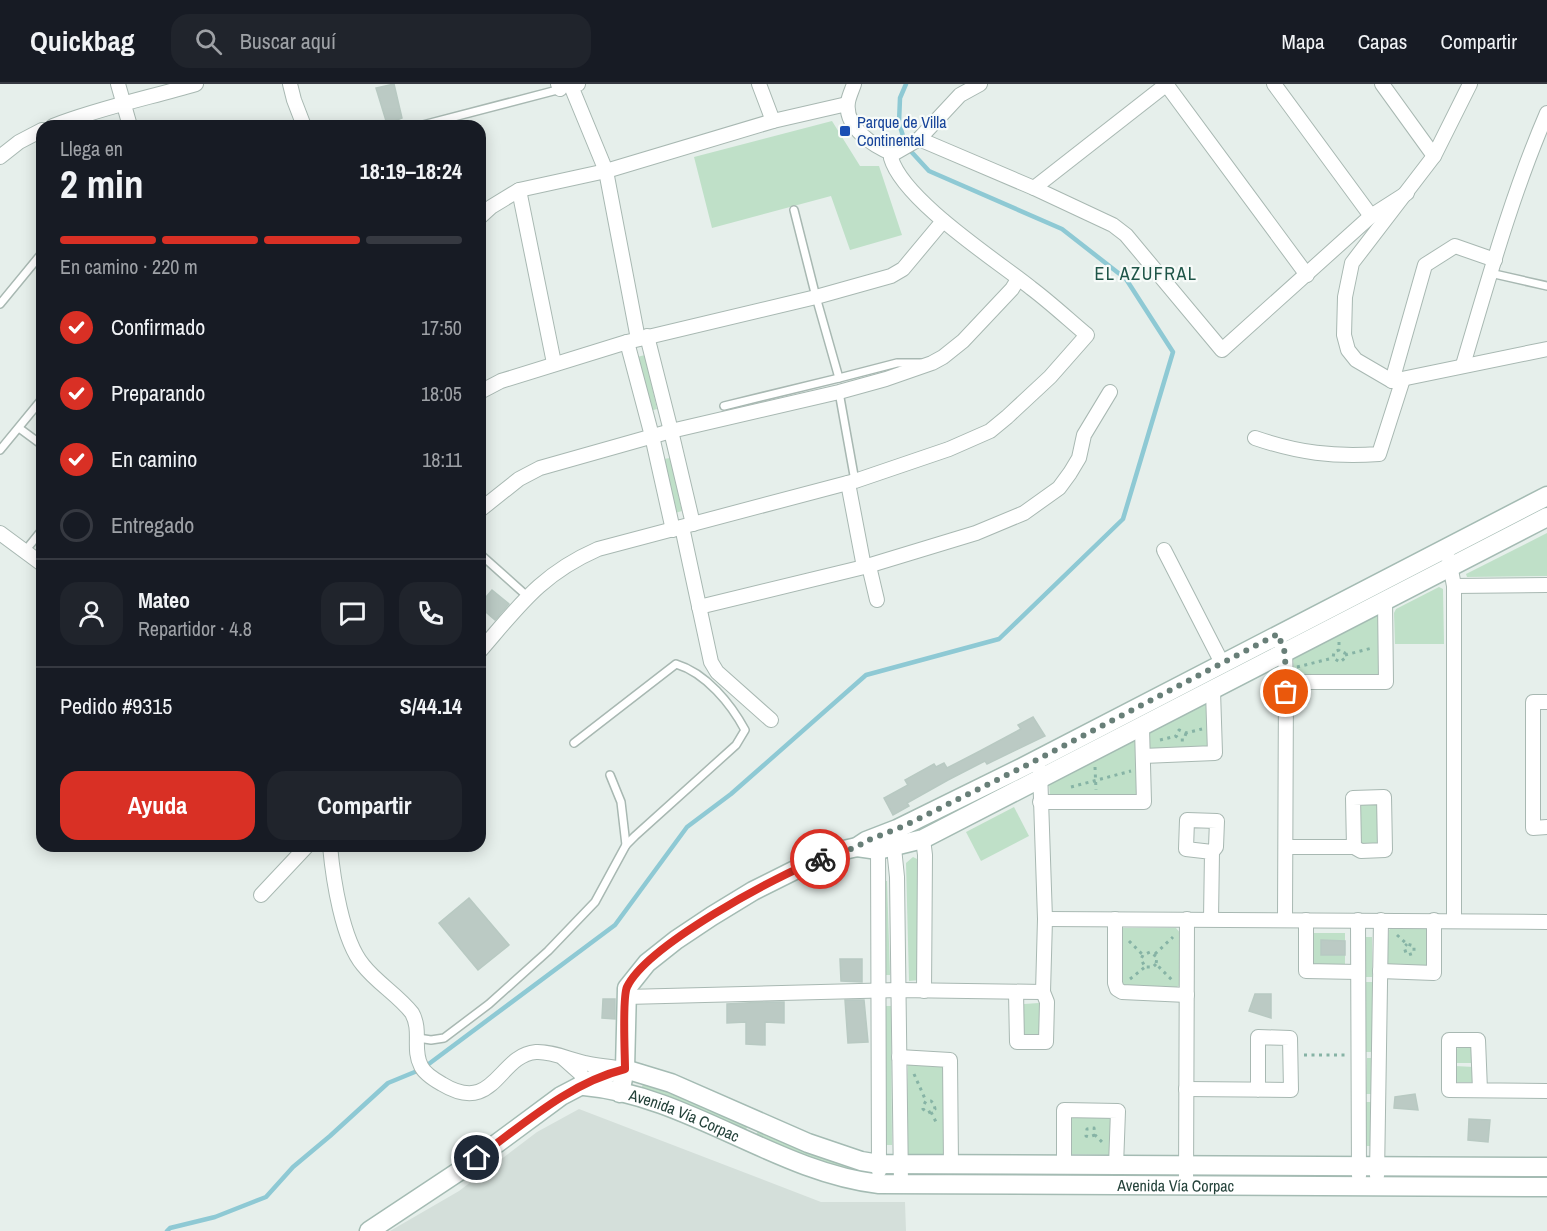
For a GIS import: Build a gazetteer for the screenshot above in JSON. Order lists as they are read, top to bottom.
{
  "streets": {
    "main road": ["Avenida Vía Corpac"]
  },
  "districts": ["EL AZUFRAL"],
  "places": {
    "transit": ["Parque de Villa Continental"]
  },
  "page": {
    "header": "Quickbag",
    "search": "Buscar aquí",
    "nav": ["Mapa", "Capas", "Compartir"],
    "heading": ["2 min", "Llega en", "18:19–18:24"],
    "panel": [
      "Mateo",
      "Repartidor · 4.8",
      "Pedido #9315",
      "S/44.14"
    ],
    "bar": "En camino · 220 m",
    "list": [
      ["Confirmado", "17:50"],
      ["Preparando", "18:05"],
      ["En camino", "18:11"],
      "Entregado"
    ],
    "buttons": ["Ayuda", "Compartir"]
  }
}
